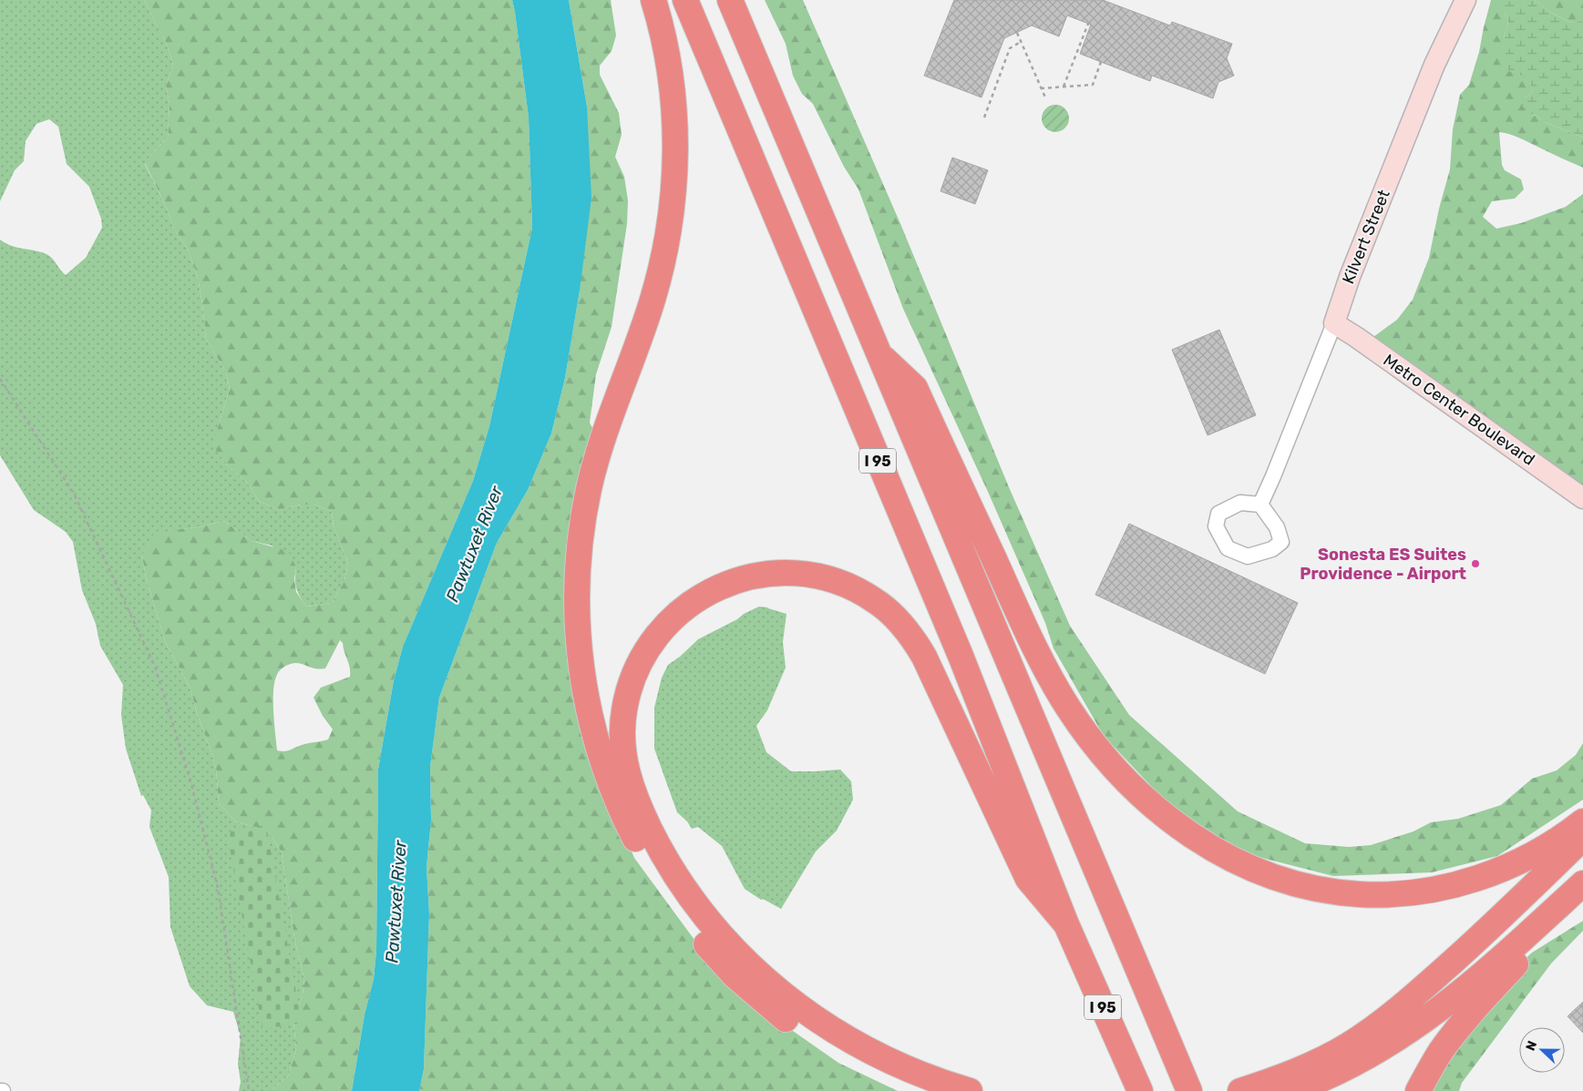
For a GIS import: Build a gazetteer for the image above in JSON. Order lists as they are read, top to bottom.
{
  "streets": {
    "highway": ["I 95"],
    "street": ["Kilvert Street", "Metro Center Boulevard"]
  },
  "crossings": [
    ["Kilvert Street", "Metro Center Boulevard"]
  ],
  "water": ["Pawtuxet River"],
  "places": ["Sonesta ES Suites Providence - Airport"],
  "north": "left"
}
